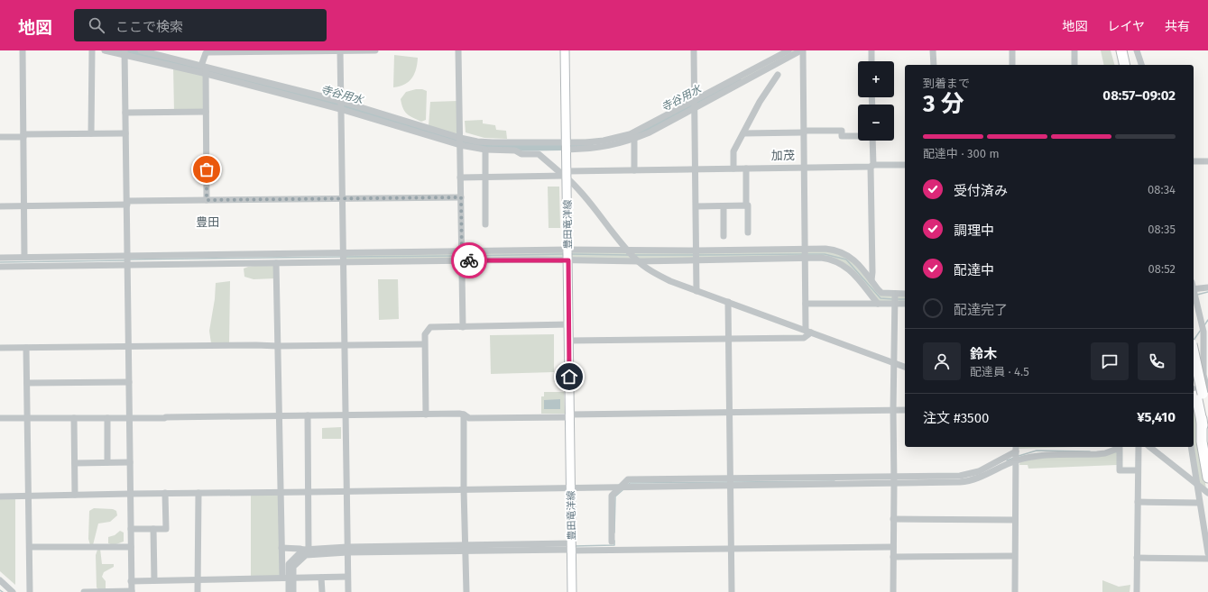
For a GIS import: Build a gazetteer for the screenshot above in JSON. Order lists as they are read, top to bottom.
{
  "streets": {
    "main road": ["豊田竜洋線"]
  },
  "districts": ["加茂", "豊田"],
  "water": ["寺谷用水"],
  "page": {
    "header": "地図",
    "search": "ここで検索",
    "nav": ["地図", "レイヤ", "共有"],
    "map_buttons": ["+", "−"],
    "heading": ["3 分", "到着まで", "08:57–09:02"],
    "panel": [
      "鈴木",
      "配達員 · 4.5",
      "注文 #3500",
      "¥5,410"
    ],
    "bar": "配達中 · 300 m",
    "list": [
      ["受付済み", "08:34"],
      ["調理中", "08:35"],
      ["配達中", "08:52"],
      "配達完了"
    ]
  }
}
